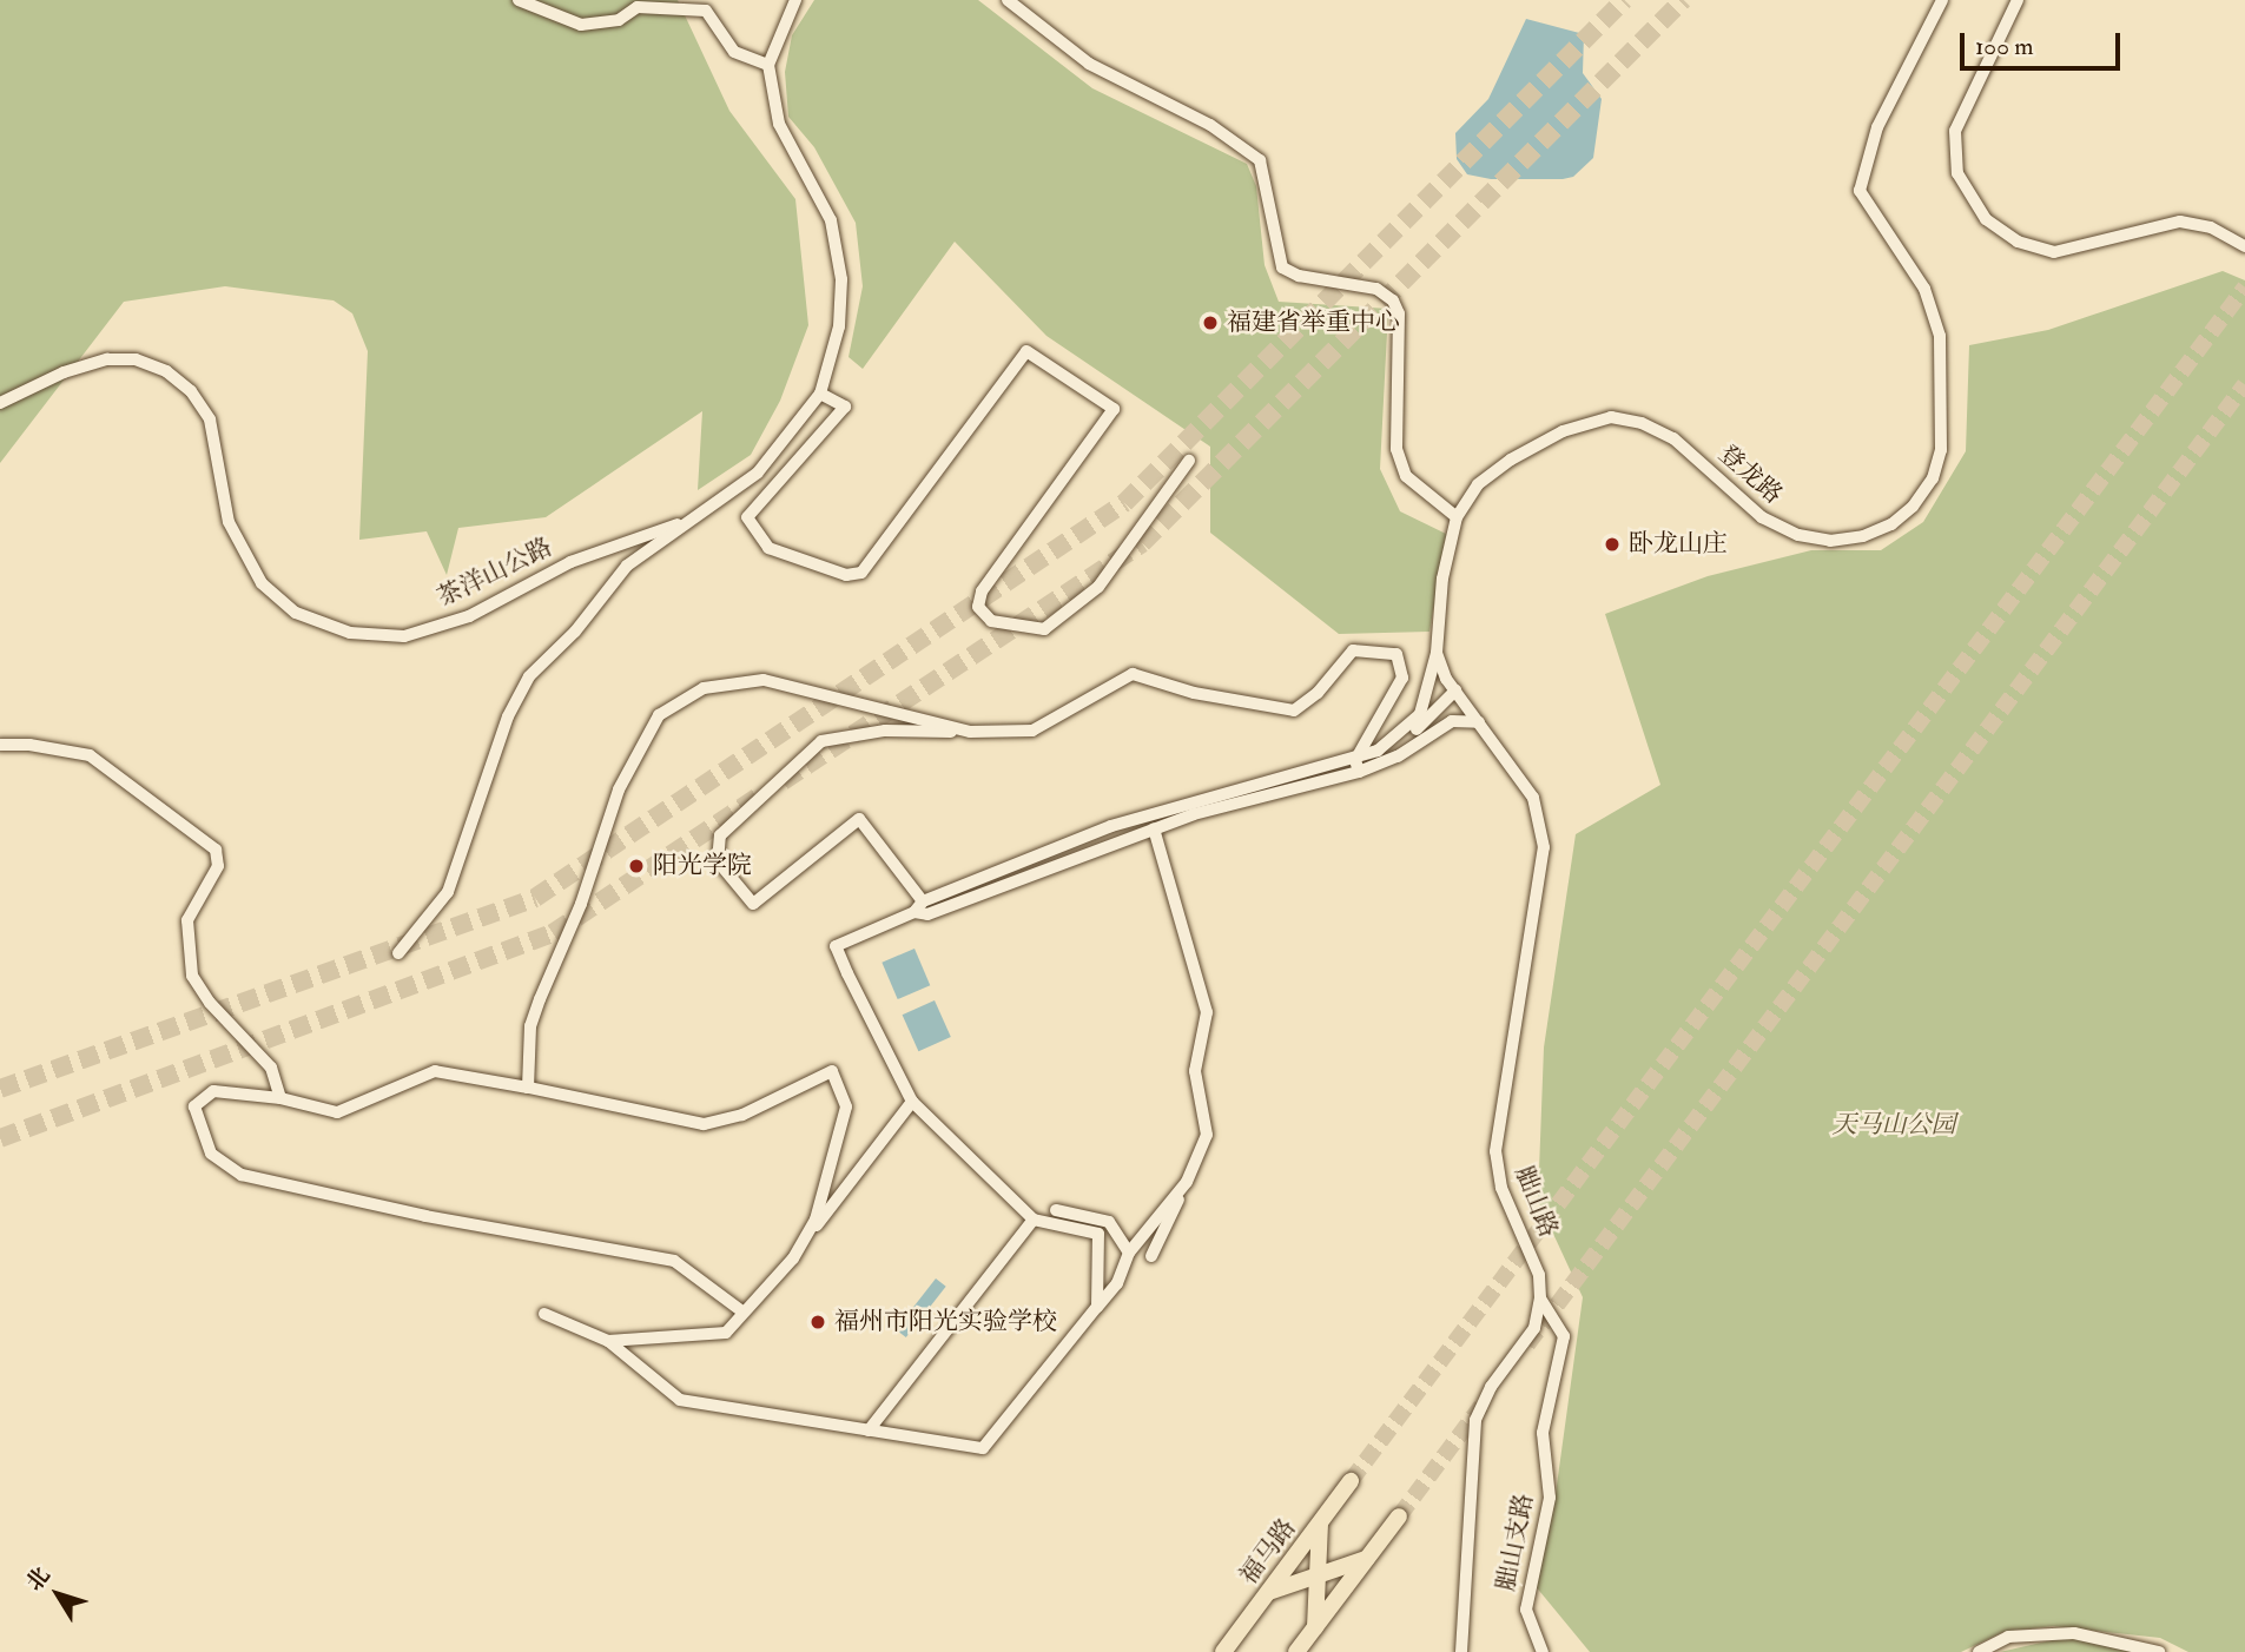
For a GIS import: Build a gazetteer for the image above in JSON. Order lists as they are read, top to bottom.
{
  "streets": {
    "main road": ["福马路"],
    "street": [
      "登龙路",
      "茶洋山公路",
      "胐山路",
      "胐山支路"
    ]
  },
  "crossings": [
    ["胐山路", "胐山支路"]
  ],
  "parks": ["天马山公园"],
  "places": [
    "福建省举重中心",
    "卧龙山庄",
    "阳光学院",
    "福州市阳光实验学校"
  ],
  "scale_bar": "100 m",
  "north": "top left"
}
